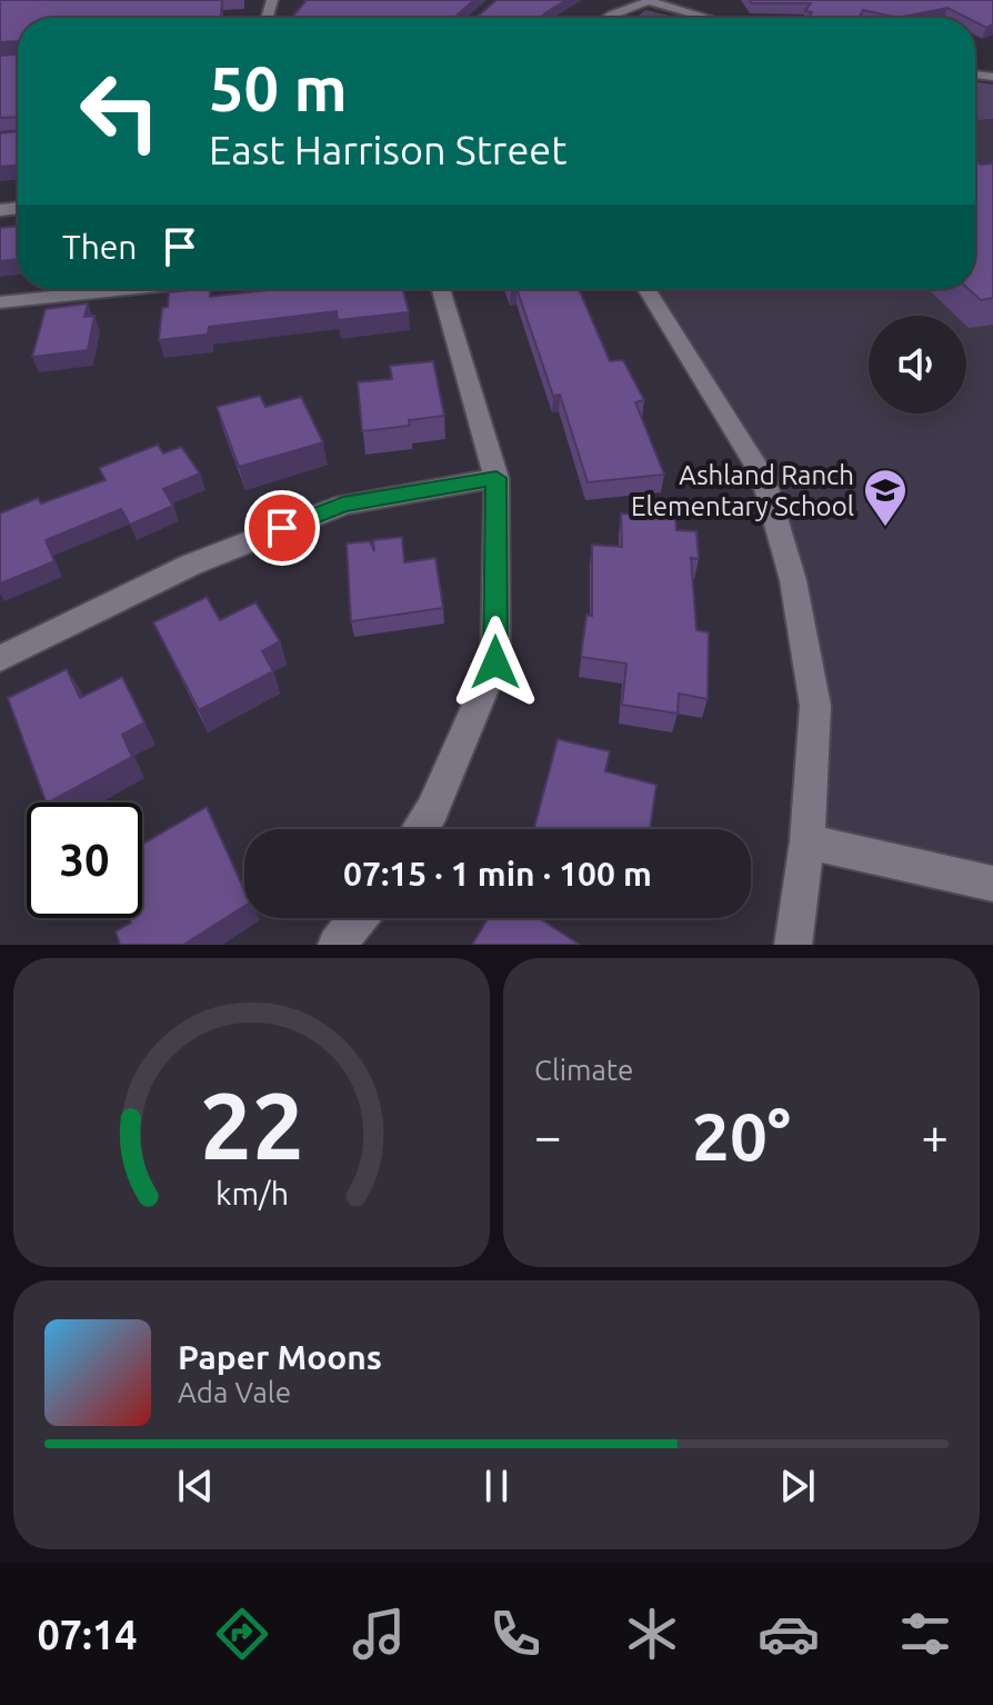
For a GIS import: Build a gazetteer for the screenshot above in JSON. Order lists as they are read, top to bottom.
{
  "places": {
    "school or university": ["Ashland Ranch Elementary School"]
  },
  "page": {
    "turn": ["50 m", "East Harrison Street"],
    "then": "Then",
    "limit": "30",
    "trip": "07:15 · 1 min · 100 m",
    "tile": "Climate",
    "heat": ["−", "20°", "+"],
    "song": ["Paper Moons", "Ada Vale"],
    "tabs": "07:14",
    "gauge": ["22", "km/h"]
  }
}
